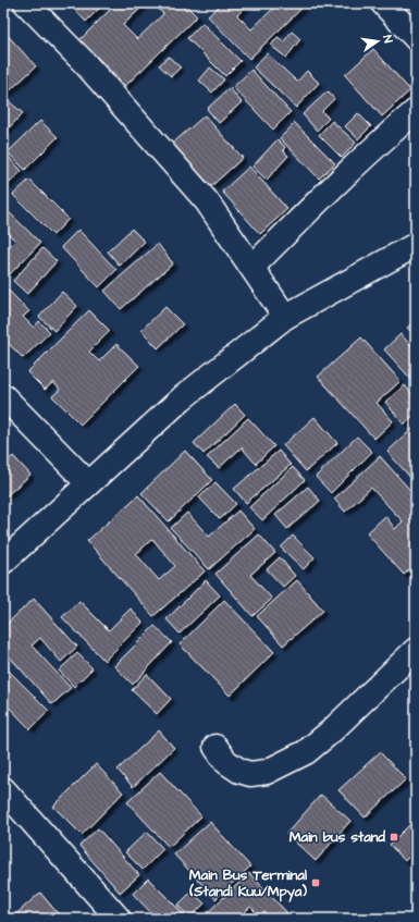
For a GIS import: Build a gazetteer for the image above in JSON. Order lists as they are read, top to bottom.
{
  "places": {
    "transit": ["Main bus stand", "Main Bus Terminal (Standi Kuu/Mpya)"]
  },
  "north": "right"
}
